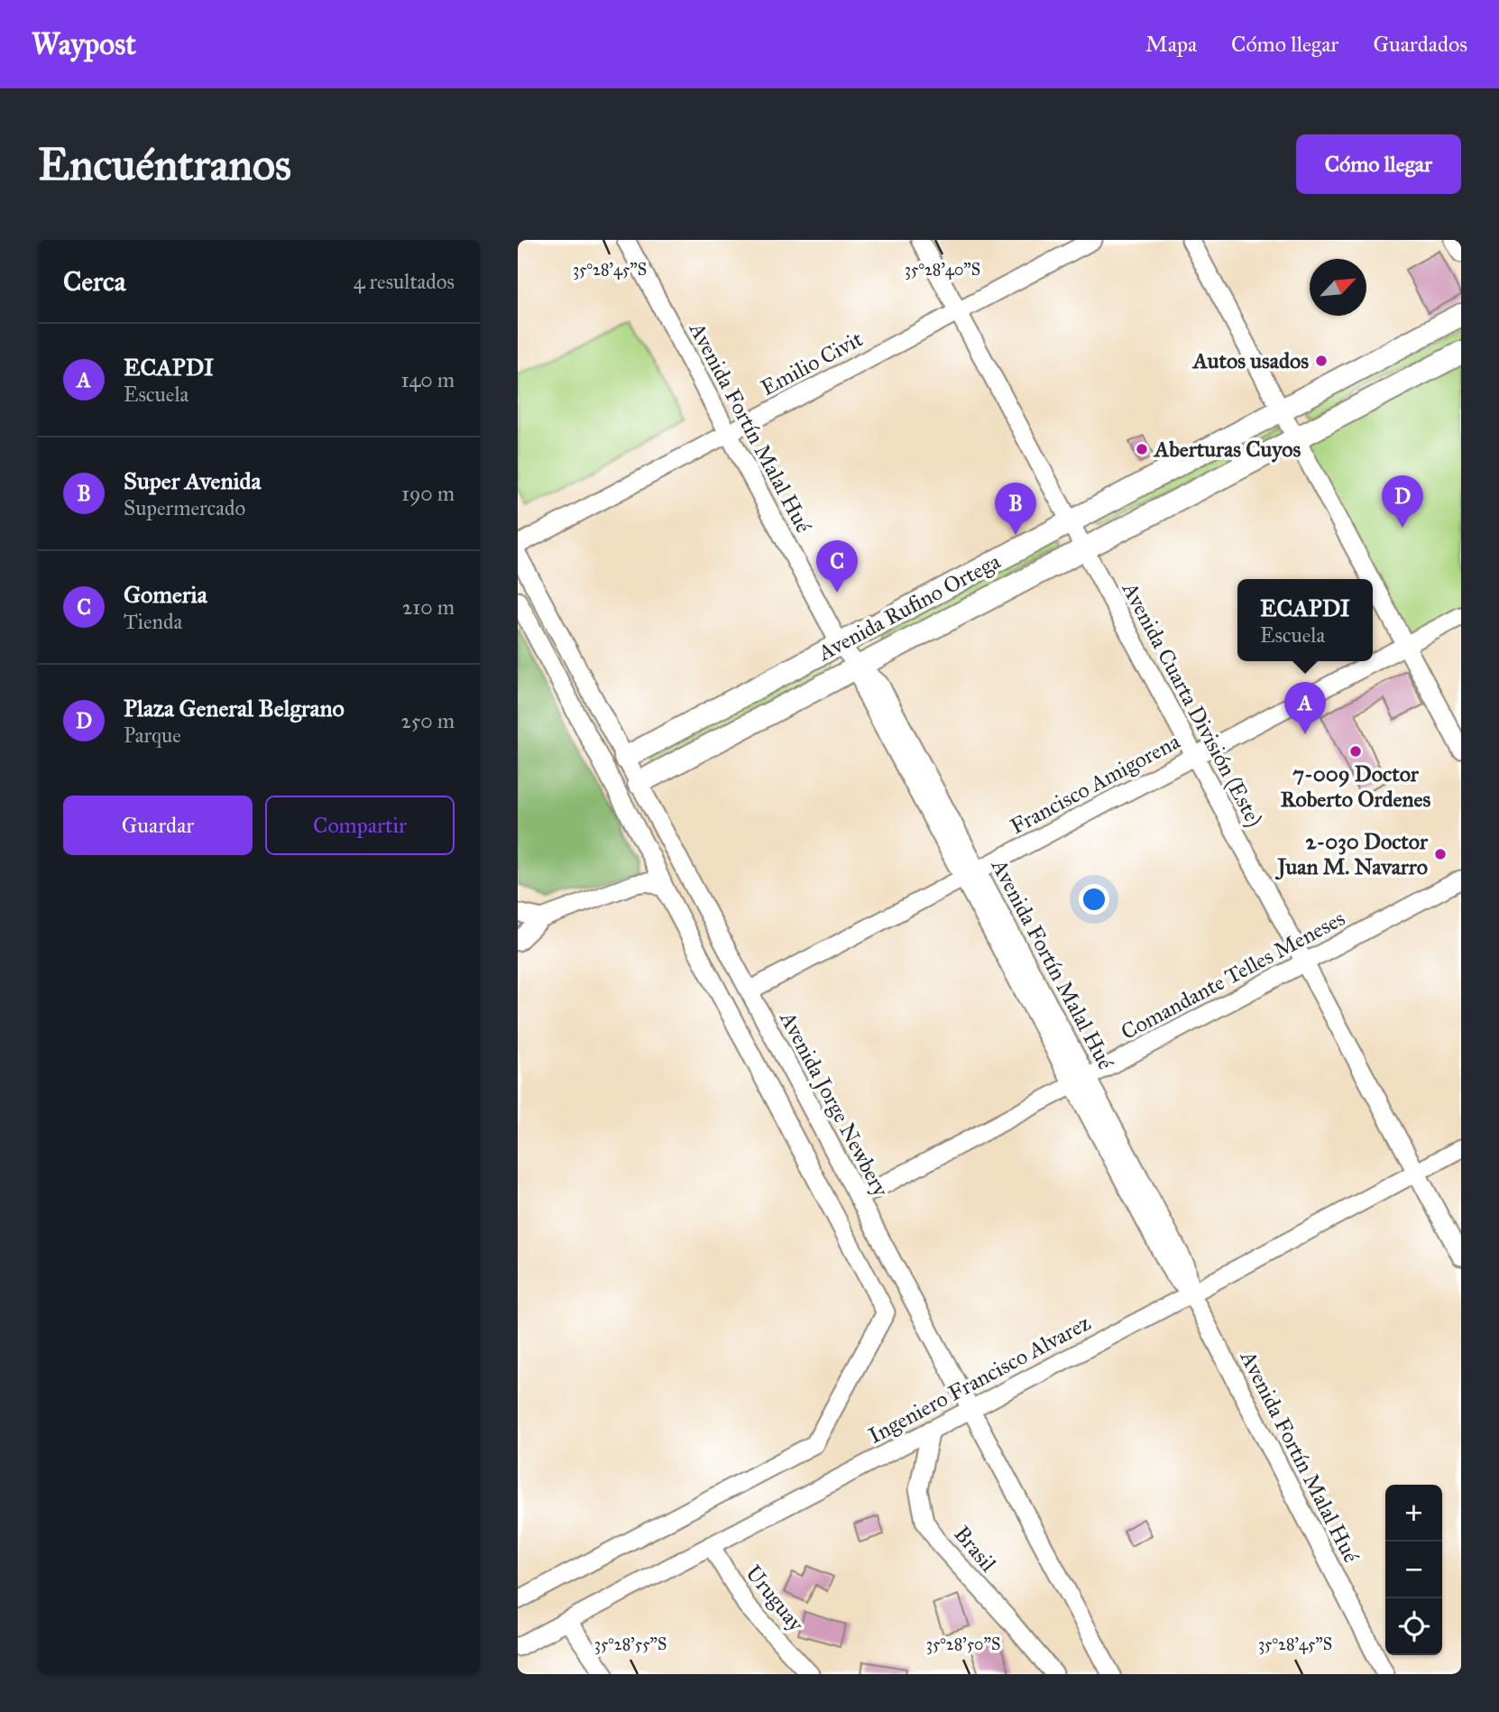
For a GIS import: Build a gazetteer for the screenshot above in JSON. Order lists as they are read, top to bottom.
{
  "streets": {
    "main road": ["Avenida Rufino Ortega"],
    "street": [
      "Emilio Civit",
      "Avenida Fortín Malal Hué",
      "Avenida Cuarta División (Este)",
      "Francisco Amigorena",
      "Comandante Telles Meneses",
      "Avenida Jorge Newbery",
      "Ingeniero Francisco Alvarez",
      "Brasil",
      "Uruguay"
    ]
  },
  "crossings": [
    ["Emilio Civit", "Avenida Fortín Malal Hué"],
    ["Emilio Civit", "Avenida Cuarta División (Este)"],
    ["Avenida Fortín Malal Hué", "Avenida Rufino Ortega"],
    ["Avenida Fortín Malal Hué", "Francisco Amigorena"],
    ["Avenida Fortín Malal Hué", "Comandante Telles Meneses"],
    ["Avenida Fortín Malal Hué", "Ingeniero Francisco Alvarez"],
    ["Avenida Rufino Ortega", "Avenida Cuarta División (Este)"],
    ["Avenida Rufino Ortega", "Avenida Jorge Newbery"],
    ["Avenida Cuarta División (Este)", "Francisco Amigorena"],
    ["Avenida Cuarta División (Este)", "Comandante Telles Meneses"],
    ["Avenida Cuarta División (Este)", "Ingeniero Francisco Alvarez"],
    ["Francisco Amigorena", "Avenida Jorge Newbery"],
    ["Comandante Telles Meneses", "Avenida Jorge Newbery"],
    ["Avenida Jorge Newbery", "Ingeniero Francisco Alvarez"],
    ["Ingeniero Francisco Alvarez", "Brasil"],
    ["Ingeniero Francisco Alvarez", "Uruguay"]
  ],
  "places": [
    "Autos usados",
    "Aberturas Cuyos",
    "7-009 Doctor Roberto Ordenes",
    "2-030 Doctor Juan M. Navarro"
  ],
  "north": "top right",
  "page": {
    "header": "Waypost",
    "nav": ["Mapa", "Cómo llegar", "Guardados"],
    "buttons": [
      "Cómo llegar",
      ["Guardar", "Compartir"]
    ],
    "title": "Encuéntranos",
    "heading": ["Cerca", "4 resultados"],
    "list": [
      {
        "mark": "A",
        "name": "ECAPDI",
        "note": "Escuela",
        "value": "140 m"
      },
      {
        "mark": "B",
        "name": "Super Avenida",
        "note": "Supermercado",
        "value": "190 m"
      },
      {
        "mark": "C",
        "name": "Gomeria",
        "note": "Tienda",
        "value": "210 m"
      },
      {
        "mark": "D",
        "name": "Plaza General Belgrano",
        "note": "Parque",
        "value": "250 m"
      }
    ],
    "pins": [
      "D",
      "B",
      "C",
      "A"
    ],
    "popup": ["ECAPDI", "Escuela"],
    "map_buttons": ["+", "−"]
  },
  "coordinates": [
    "35°28'45\"S",
    "35°28'40\"S",
    "35°28'55\"S",
    "35°28'50\"S"
  ]
}
